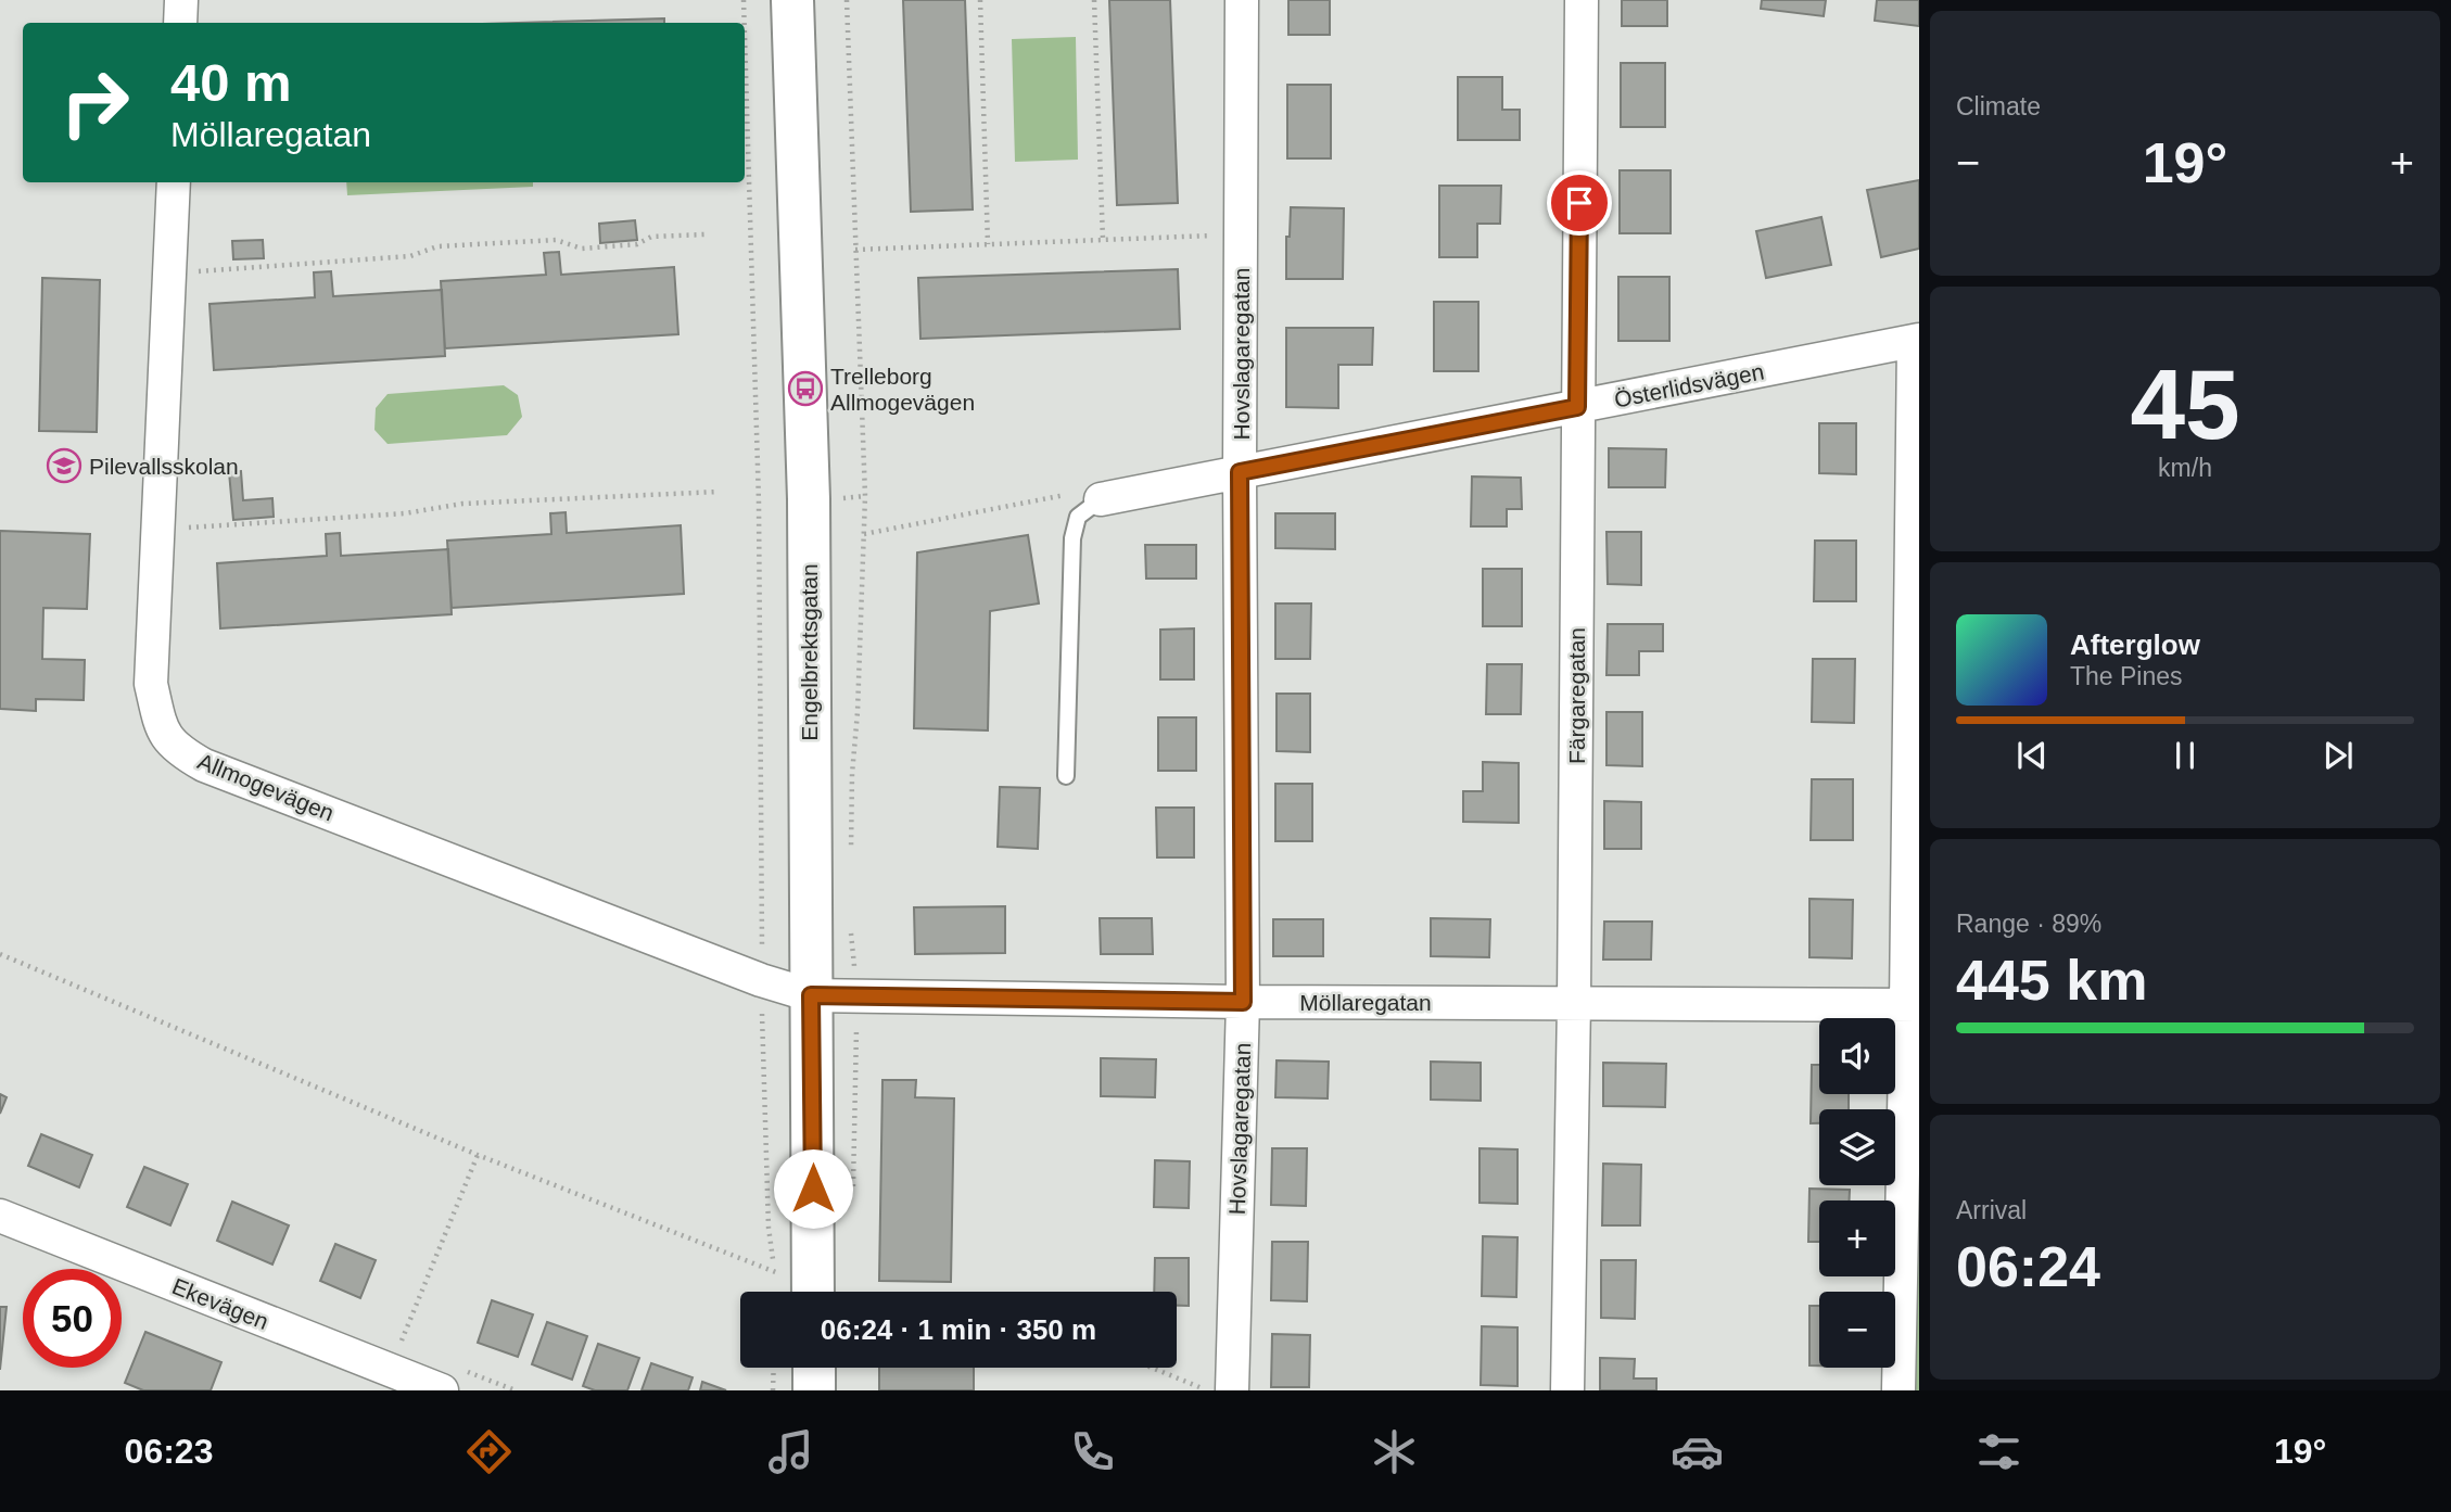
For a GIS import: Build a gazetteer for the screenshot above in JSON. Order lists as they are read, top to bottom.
{
  "streets": {
    "main road": ["Engelbrektsgatan"],
    "street": [
      "Hovslagaregatan",
      "Österlidsvägen",
      "Färgaregatan",
      "Allmogevägen",
      "Möllaregatan",
      "Ekevägen"
    ]
  },
  "crossings": [
    ["Hovslagaregatan", "Österlidsvägen"],
    ["Hovslagaregatan", "Möllaregatan"],
    ["Österlidsvägen", "Färgaregatan"],
    ["Engelbrektsgatan", "Allmogevägen"],
    ["Engelbrektsgatan", "Möllaregatan"],
    ["Färgaregatan", "Möllaregatan"],
    ["Allmogevägen", "Möllaregatan"]
  ],
  "places": {
    "bus stop": ["Trelleborg Allmogevägen"],
    "school or university": ["Pilevallsskolan"]
  },
  "page": {
    "tile": [
      "Climate",
      ["45", "km/h"],
      ["Range · 89%", "445 km"],
      ["Arrival", "06:24"]
    ],
    "turn": ["40 m", "Möllaregatan"],
    "heat": ["−", "19°", "+"],
    "song": ["Afterglow", "The Pines"],
    "map_buttons": ["+", "−"],
    "limit": "50",
    "trip": "06:24 · 1 min · 350 m",
    "tabs": ["06:23", "19°"]
  }
}
